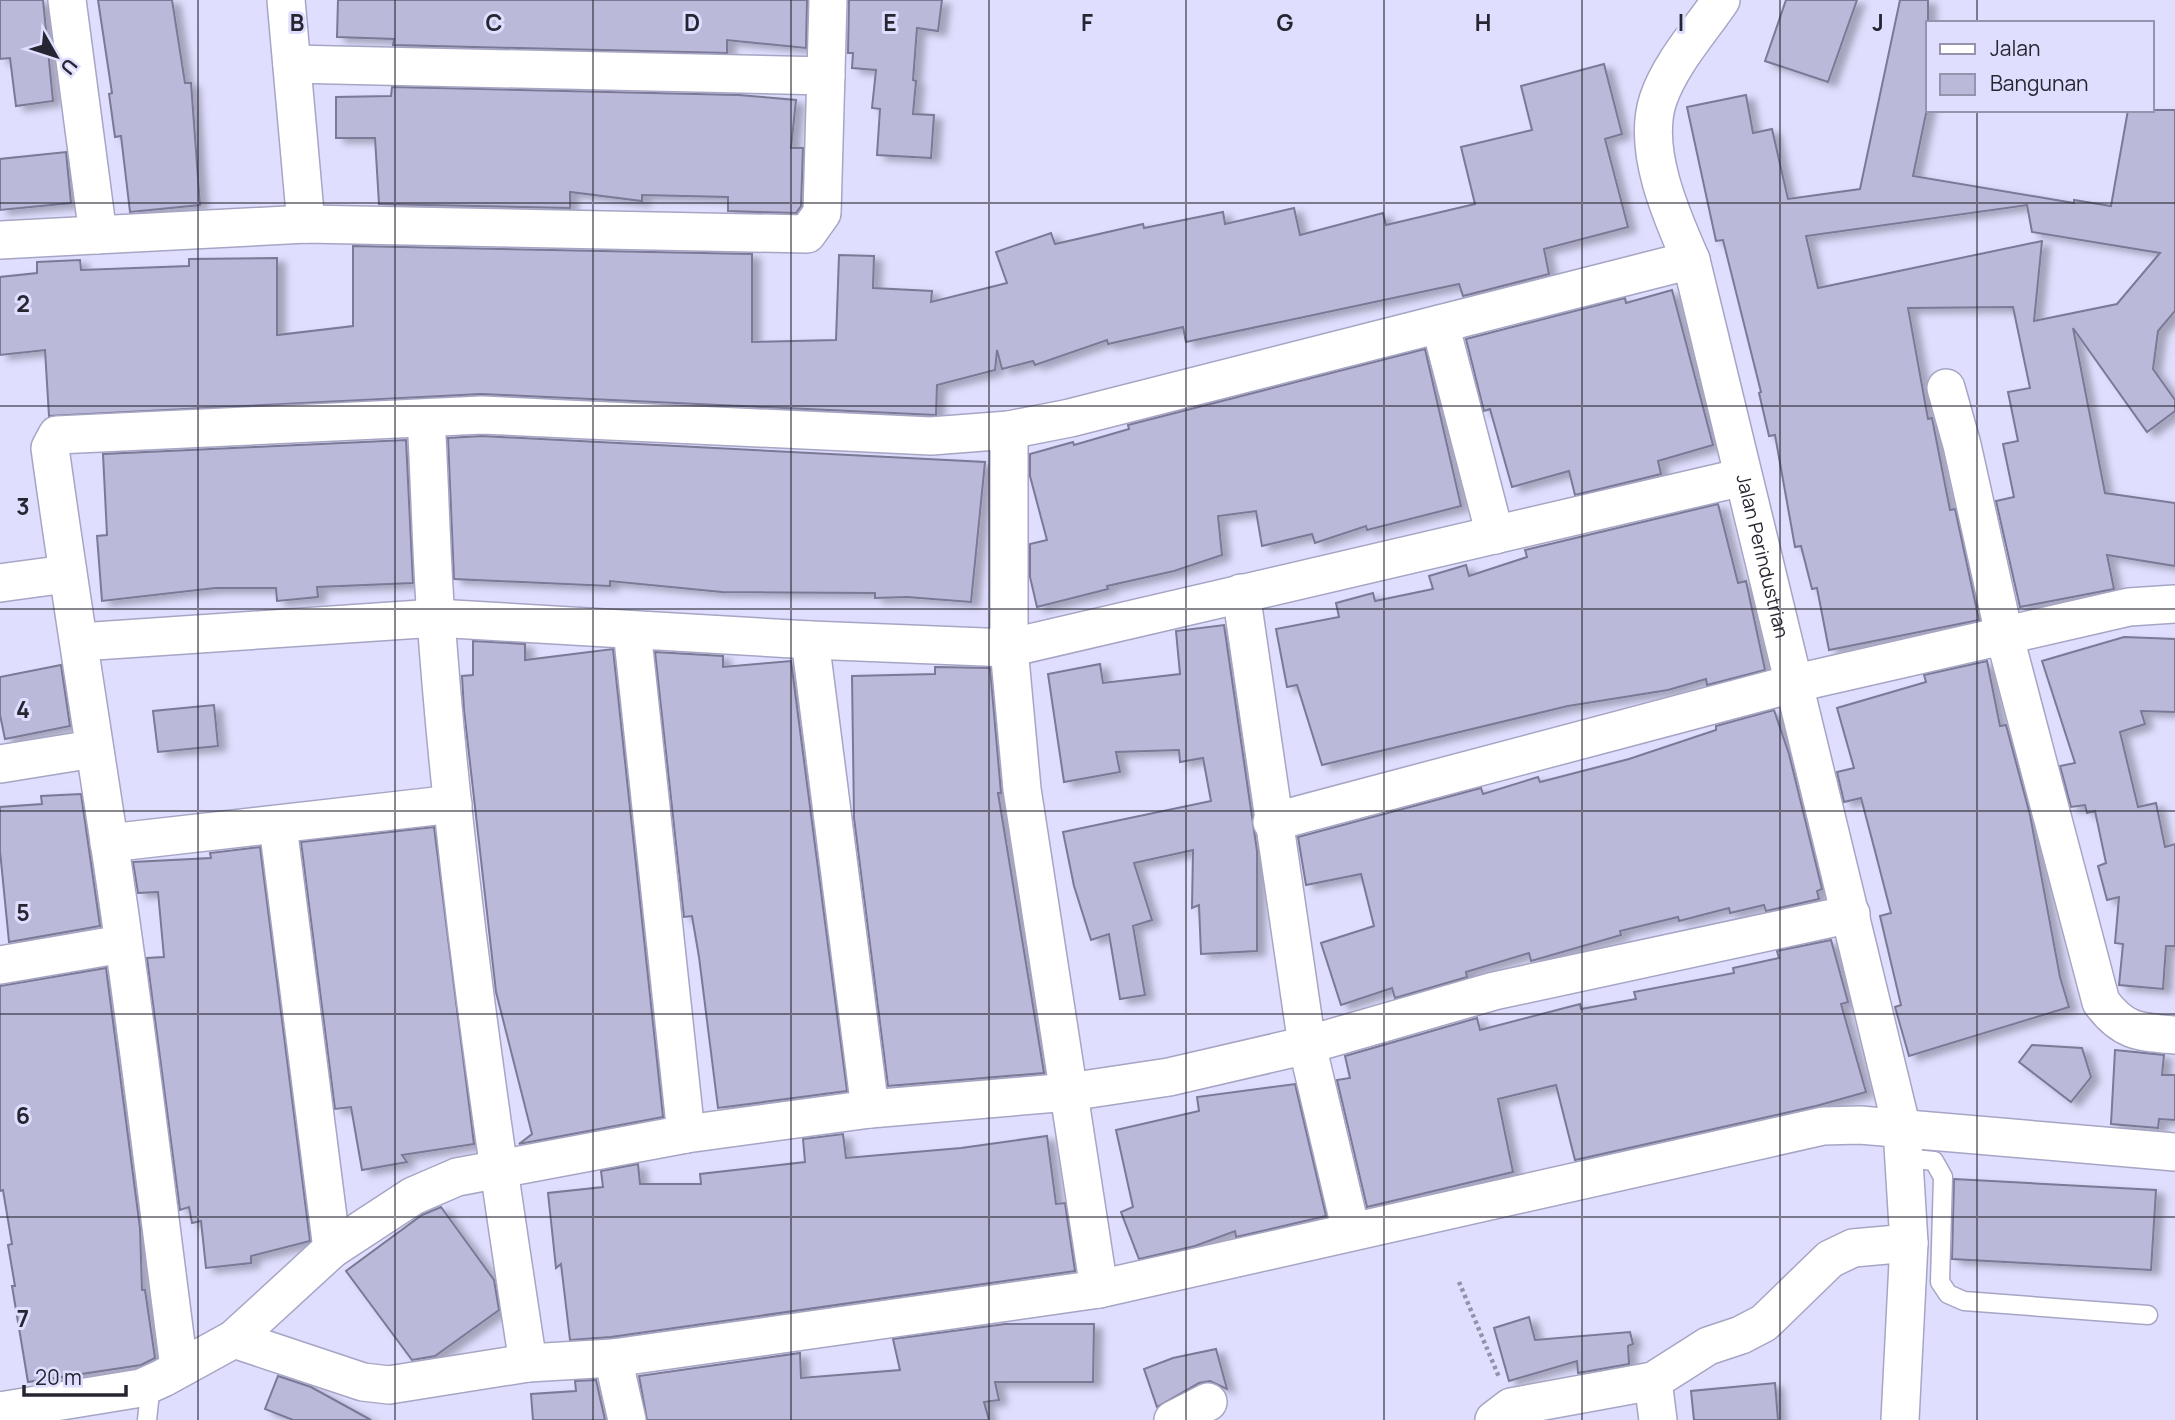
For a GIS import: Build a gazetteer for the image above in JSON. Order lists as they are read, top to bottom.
{
  "streets": {
    "street": ["Jalan Perindustrian"]
  },
  "legend": ["Jalan", "Bangunan"],
  "scale_bar": "20 m",
  "north": "bottom right",
  "grid": {
    "columns": [
      "B",
      "C",
      "D",
      "E",
      "F",
      "G",
      "H",
      "I",
      "J"
    ],
    "rows": [
      "2",
      "3",
      "4",
      "5",
      "6",
      "7"
    ]
  }
}
